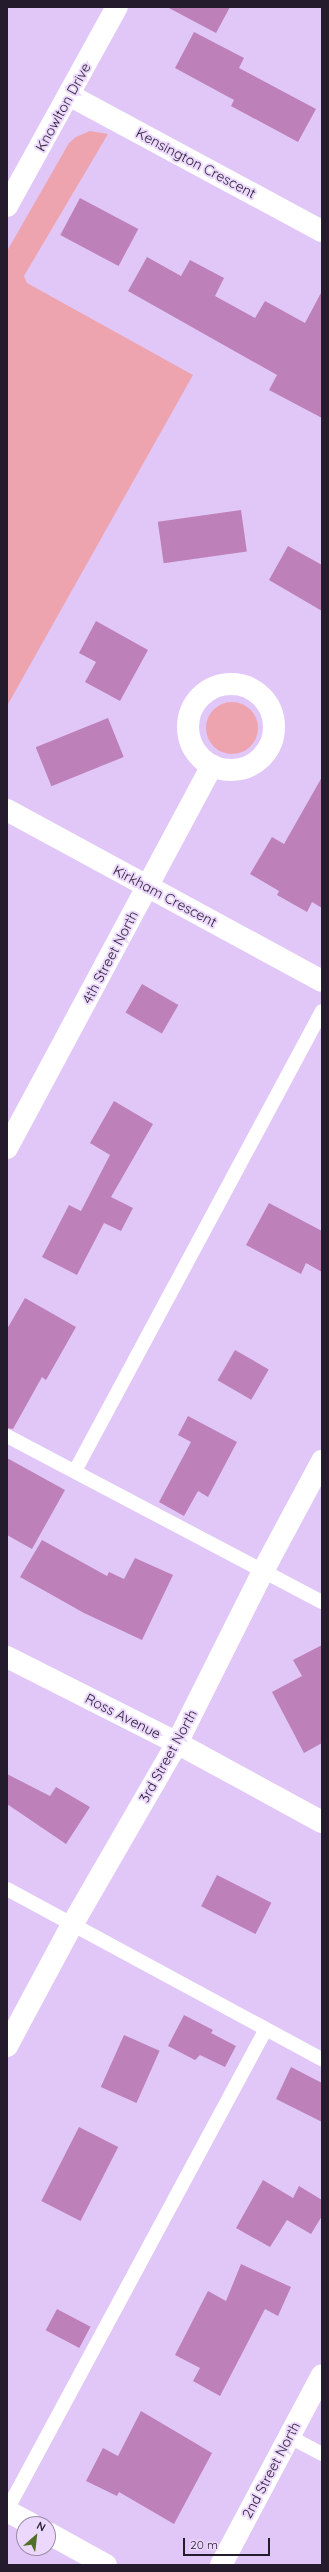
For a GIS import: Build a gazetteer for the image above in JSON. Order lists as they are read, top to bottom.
{
  "streets": {
    "street": [
      "Knowlton Drive",
      "Kensington Crescent",
      "Kirkham Crescent",
      "4th Street North",
      "Ross Avenue",
      "3rd Street North",
      "2nd Street North"
    ]
  },
  "crossings": [
    ["Knowlton Drive", "Kensington Crescent"],
    ["Kirkham Crescent", "4th Street North"],
    ["Ross Avenue", "3rd Street North"]
  ],
  "scale_bar": "20 m",
  "north": "top right"
}
